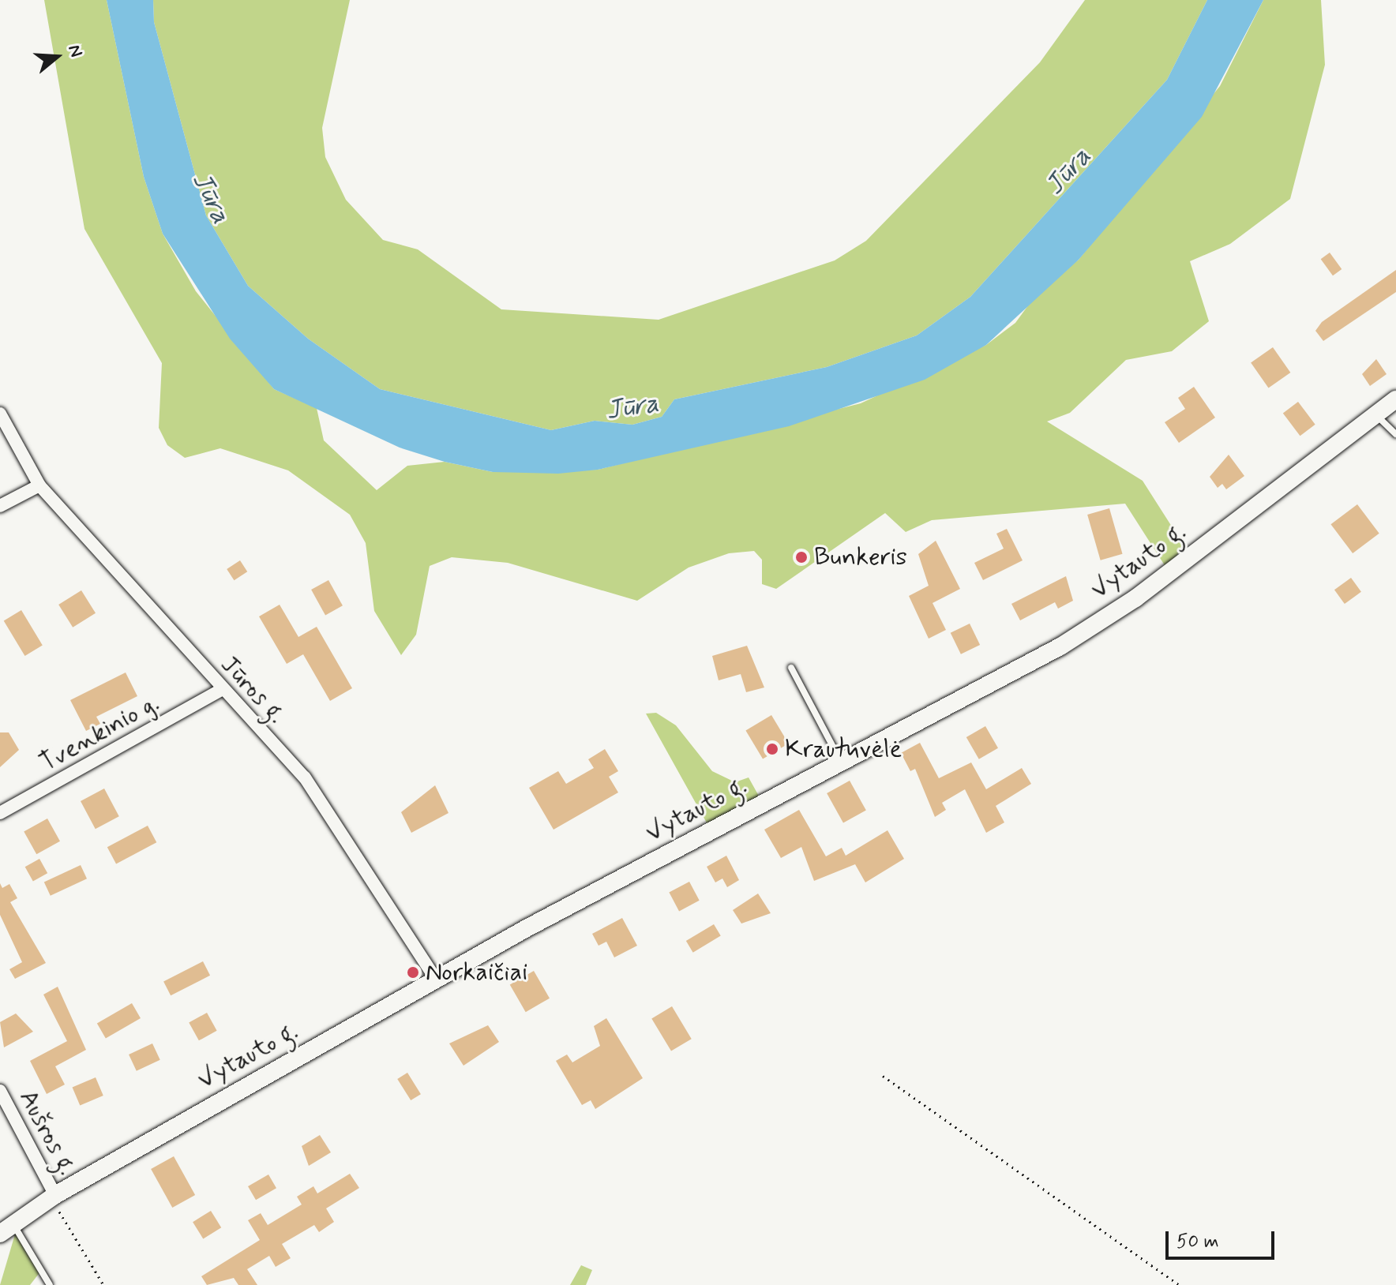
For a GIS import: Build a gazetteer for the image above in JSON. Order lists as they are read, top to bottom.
{
  "streets": {
    "main road": ["Vytauto g."],
    "street": ["Jūros g.", "Tvenkinio g.", "Aušros g."]
  },
  "crossings": [
    ["Vytauto g.", "Jūros g."],
    ["Vytauto g.", "Aušros g."],
    ["Jūros g.", "Tvenkinio g."]
  ],
  "water": ["Jūra"],
  "places": ["Bunkeris", "Krautuvėlė", "Norkaičiai"],
  "scale_bar": "50 m",
  "north": "right"
}
